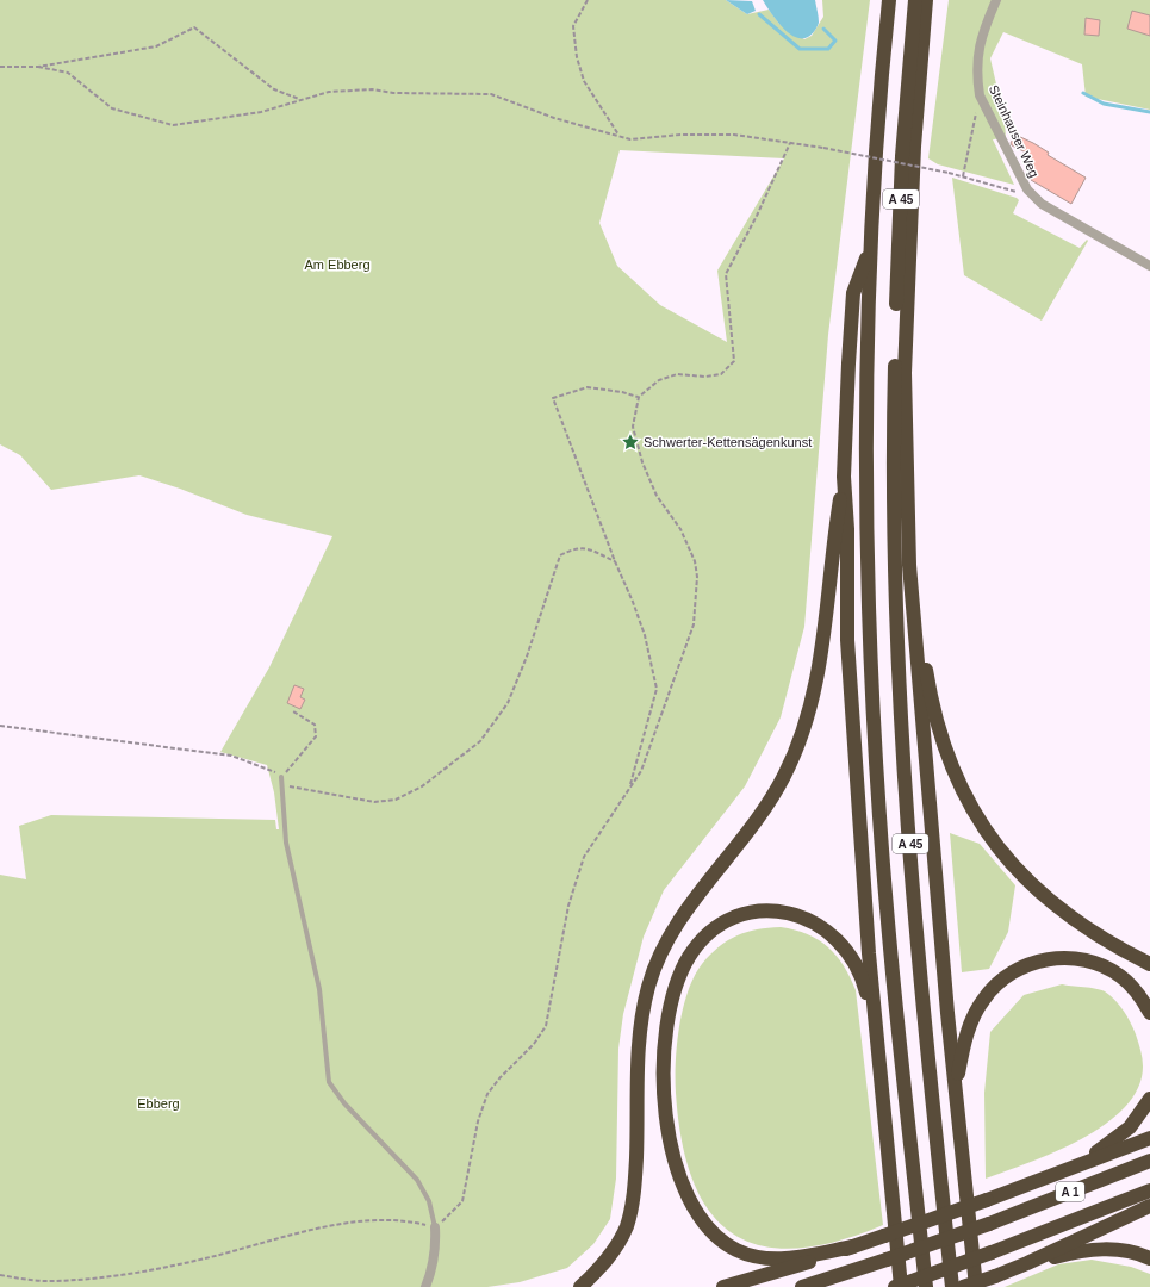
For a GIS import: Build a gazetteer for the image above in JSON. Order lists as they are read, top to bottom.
{
  "streets": {
    "highway": ["A 45", "A 1"],
    "street": ["Steinhauser Weg"]
  },
  "parks": ["Am Ebberg", "Ebberg"],
  "places": {
    "place": ["Schwerter-Kettensägenkunst"]
  }
}
